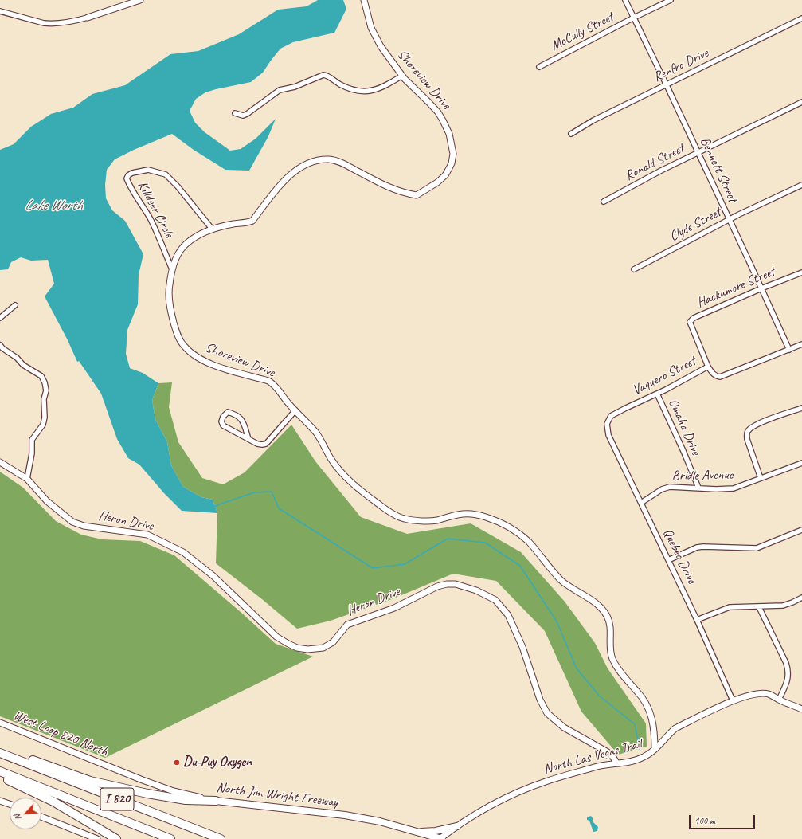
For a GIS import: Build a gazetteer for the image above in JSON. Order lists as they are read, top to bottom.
{
  "streets": {
    "highway": ["I 820"],
    "main road": ["North Jim Wright Freeway"],
    "street": [
      "McCully Street",
      "Renfro Drive",
      "Shoreview Drive",
      "Ronald Street",
      "Bennett Street",
      "Killdeer Circle",
      "Clyde Street",
      "Hackamore Street",
      "Vaquero Street",
      "Omaha Drive",
      "Bridle Avenue",
      "Heron Drive",
      "Quebec Drive",
      "West Loop 820 North",
      "North Las Vegas Trail"
    ]
  },
  "crossings": [
    ["McCully Street", "Bennett Street"],
    ["Renfro Drive", "Bennett Street"],
    ["Shoreview Drive", "Killdeer Circle"],
    ["Shoreview Drive", "North Las Vegas Trail"],
    ["Ronald Street", "Bennett Street"],
    ["Bennett Street", "Clyde Street"],
    ["Bennett Street", "Hackamore Street"],
    ["Bennett Street", "Vaquero Street"],
    ["Hackamore Street", "Vaquero Street"],
    ["Vaquero Street", "Omaha Drive"],
    ["Vaquero Street", "Quebec Drive"],
    ["Omaha Drive", "Bridle Avenue"],
    ["Bridle Avenue", "Quebec Drive"],
    ["Heron Drive", "North Las Vegas Trail"],
    ["Quebec Drive", "North Las Vegas Trail"],
    ["West Loop 820 North", "North Jim Wright Freeway"],
    ["North Las Vegas Trail", "North Jim Wright Freeway"]
  ],
  "water": ["Lake Worth"],
  "places": ["Du-Puy Oxygen"],
  "scale_bar": "100 m",
  "north": "bottom left"
}
